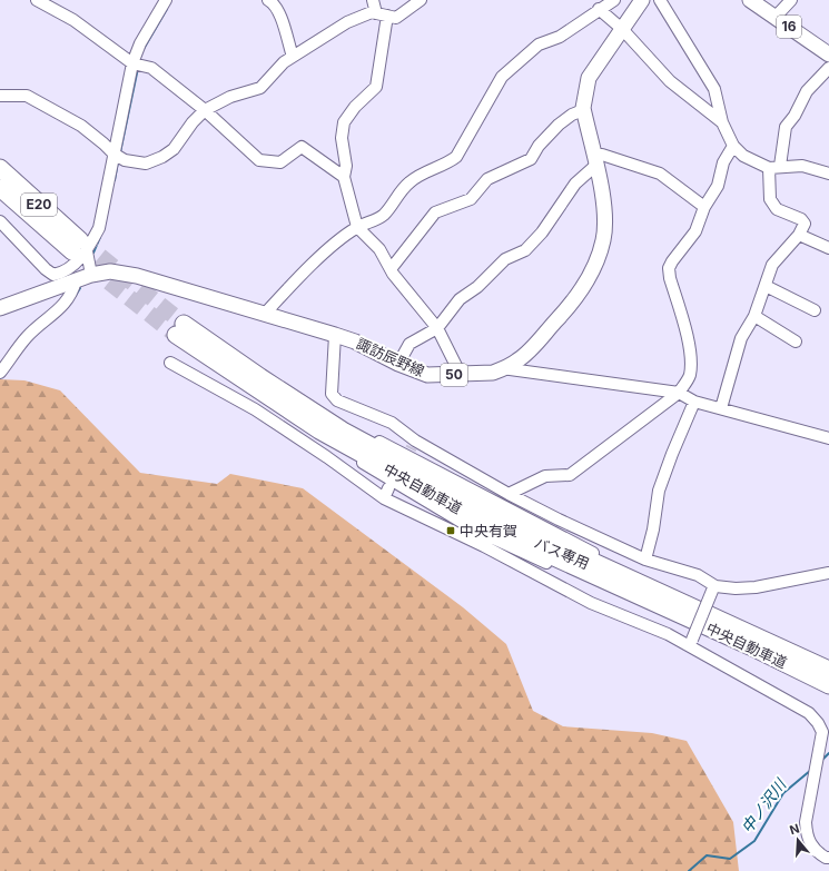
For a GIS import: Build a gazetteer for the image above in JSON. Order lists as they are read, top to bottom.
{
  "streets": {
    "highway": ["E20", "中央自動車道"],
    "main road": ["16", "諏訪辰野線", "50"]
  },
  "water": ["中ノ沢川"],
  "places": {
    "transit": ["中央有賀"]
  },
  "north": "top"
}
